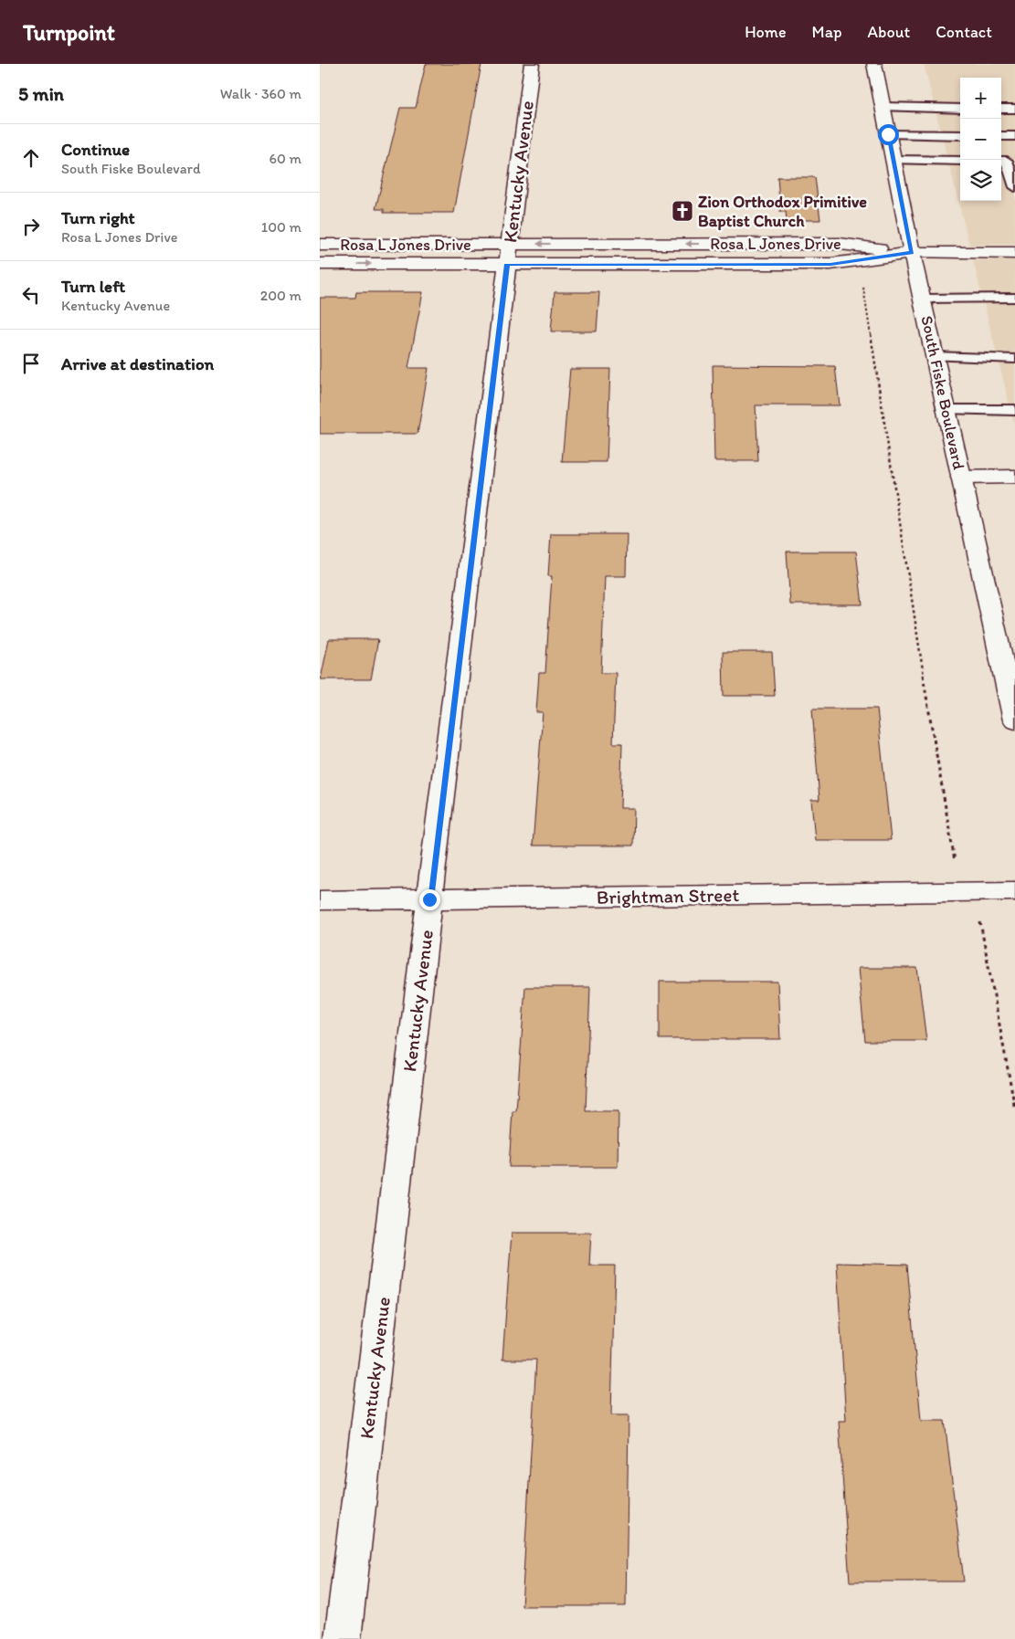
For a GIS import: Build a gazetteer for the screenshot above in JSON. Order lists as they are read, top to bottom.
{
  "streets": {
    "street": [
      "Kentucky Avenue",
      "Rosa L Jones Drive",
      "South Fiske Boulevard",
      "Brightman Street"
    ]
  },
  "crossings": [
    ["Kentucky Avenue", "Rosa L Jones Drive"],
    ["Kentucky Avenue", "Brightman Street"],
    ["Rosa L Jones Drive", "South Fiske Boulevard"]
  ],
  "places": {
    "church": ["Zion Orthodox Primitive Baptist Church"]
  },
  "page": {
    "header": "Turnpoint",
    "nav": [
      "Home",
      "Map",
      "About",
      "Contact"
    ],
    "heading": ["5 min", "Walk · 360 m"],
    "map_buttons": ["+", "−"],
    "list": [
      ["Continue", "South Fiske Boulevard", "60 m"],
      ["Turn right", "Rosa L Jones Drive", "100 m"],
      ["Turn left", "Kentucky Avenue", "200 m"],
      "Arrive at destination"
    ]
  }
}
